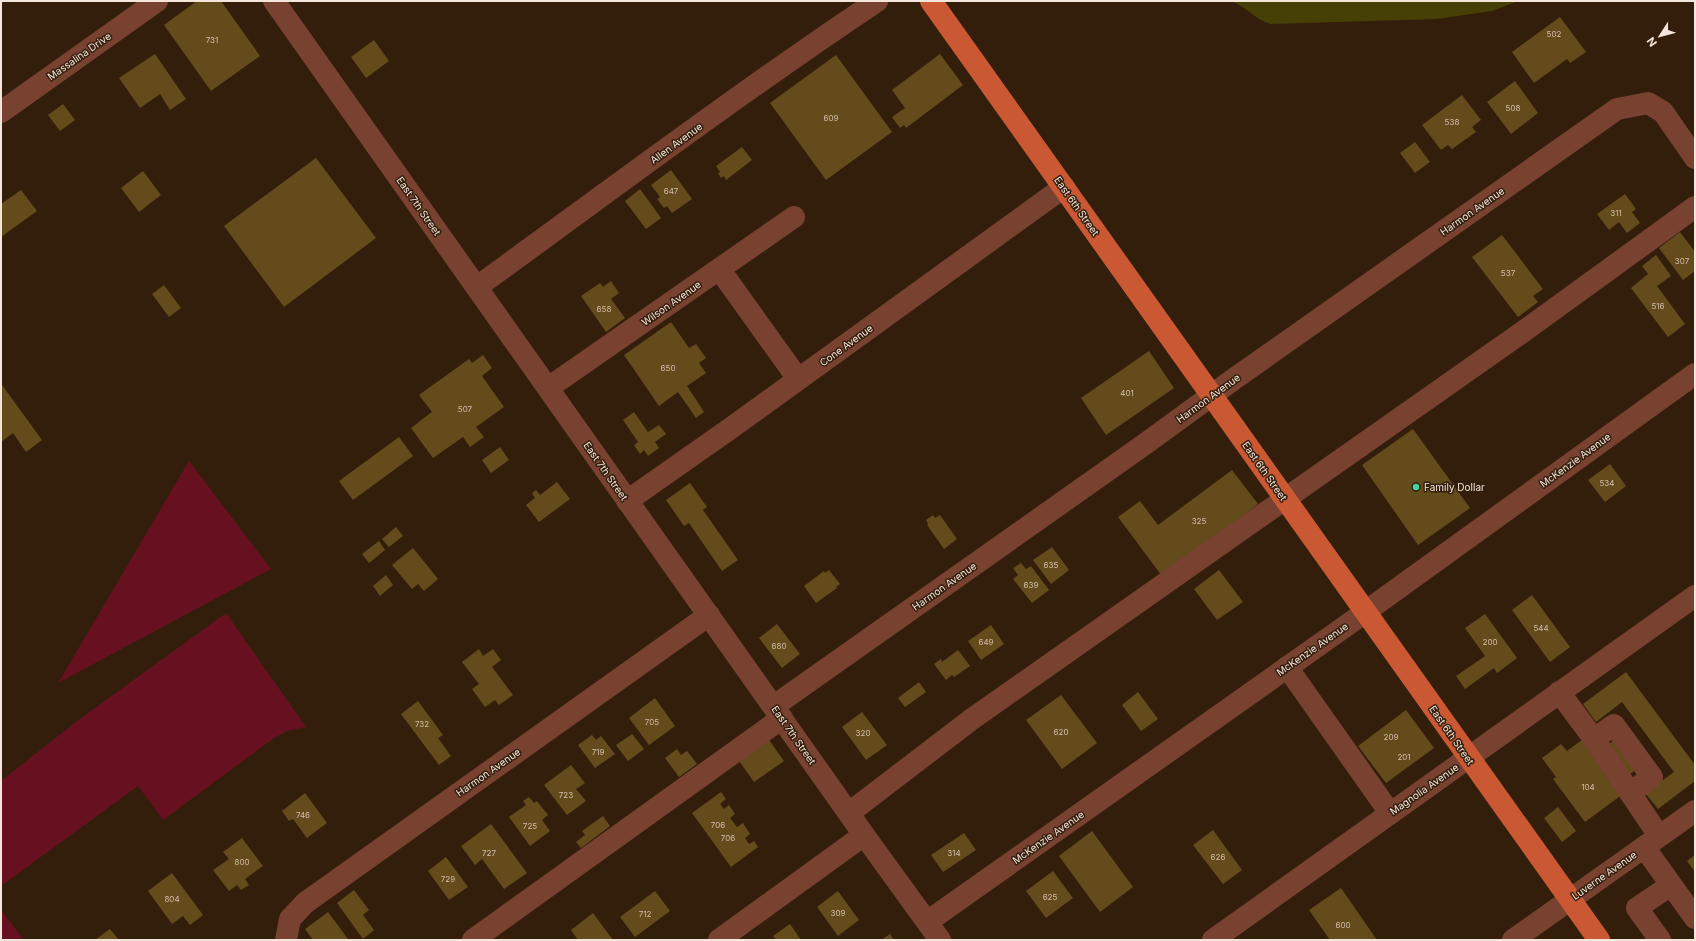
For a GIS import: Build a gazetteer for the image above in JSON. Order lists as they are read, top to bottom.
{
  "streets": {
    "main road": ["East 6th Street"],
    "street": [
      "Massalina Drive",
      "Allen Avenue",
      "East 7th Street",
      "Harmon Avenue",
      "Wilson Avenue",
      "Cone Avenue",
      "McKenzie Avenue",
      "Magnolia Avenue",
      "Luverne Avenue"
    ]
  },
  "crossings": [
    ["Allen Avenue", "East 7th Street"],
    ["East 7th Street", "Harmon Avenue"],
    ["East 7th Street", "Wilson Avenue"],
    ["East 7th Street", "Cone Avenue"],
    ["East 7th Street", "McKenzie Avenue"],
    ["East 6th Street", "Harmon Avenue"],
    ["East 6th Street", "Cone Avenue"],
    ["East 6th Street", "McKenzie Avenue"],
    ["East 6th Street", "Magnolia Avenue"],
    ["East 6th Street", "Luverne Avenue"]
  ],
  "places": ["Family Dollar"],
  "house_numbers": [
    "502",
    "731",
    "508",
    "609",
    "538",
    "647",
    "311",
    "307",
    "537",
    "516",
    "658",
    "650",
    "401",
    "507",
    "534",
    "325",
    "635",
    "639",
    "544",
    "649",
    "200",
    "680",
    "705",
    "732",
    "620",
    "320",
    "209",
    "719",
    "201",
    "104",
    "723",
    "746",
    "706",
    "725",
    "706",
    "727",
    "314",
    "626",
    "800",
    "729",
    "625",
    "804",
    "309",
    "712",
    "600"
  ],
  "north": "bottom left"
}
